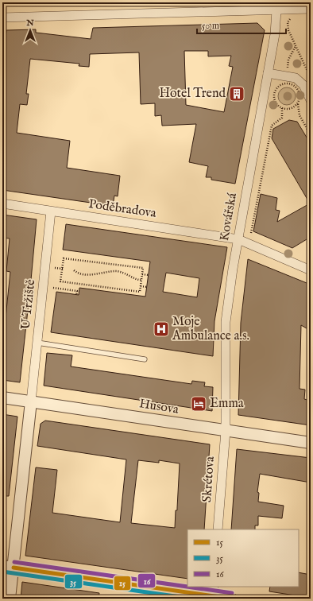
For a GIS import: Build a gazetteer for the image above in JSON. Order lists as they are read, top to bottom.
{
  "streets": {
    "street": [
      "Poděbradova",
      "Kovářská",
      "U Tržiště",
      "Husova",
      "Skrétova"
    ]
  },
  "crossings": [
    ["Poděbradova", "Kovářská"],
    ["Poděbradova", "U Tržiště"],
    ["Kovářská", "Husova"],
    ["Kovářská", "Skrétova"],
    ["U Tržiště", "Husova"],
    ["Husova", "Skrétova"]
  ],
  "places": {
    "building": ["Hotel Trend"],
    "hospital": ["Moje Ambulance a.s."],
    "hotel": ["Emma"]
  },
  "lines": ["transit line 16", "transit line 15", "transit line 35"],
  "legend": ["15", "35", "16"],
  "scale_bar": "50 m",
  "north": "top"
}
